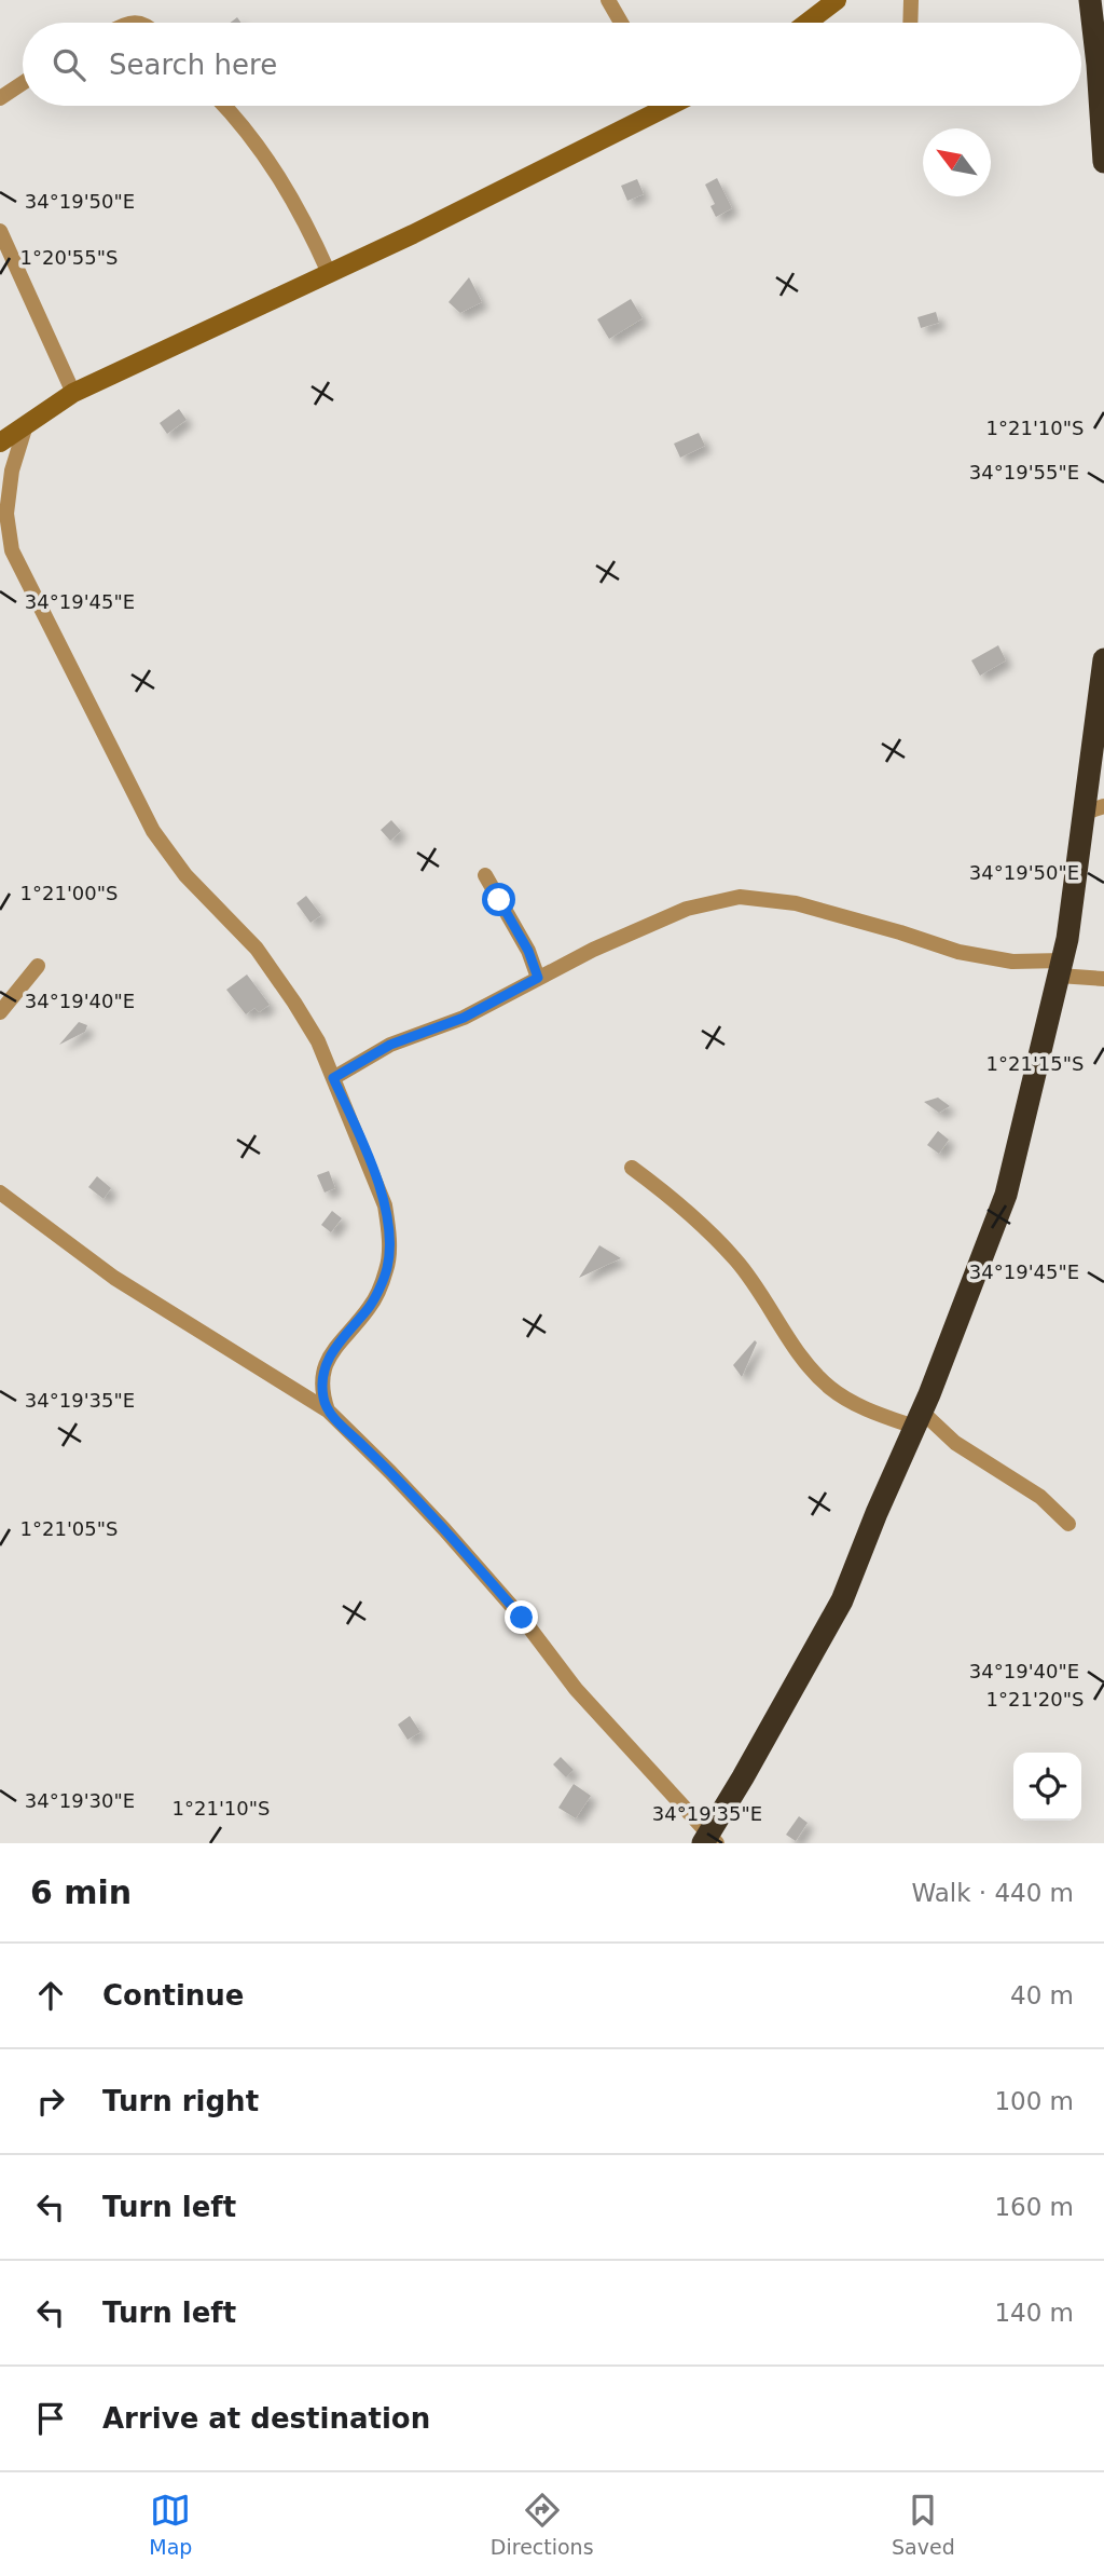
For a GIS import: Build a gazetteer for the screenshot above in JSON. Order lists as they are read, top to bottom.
{
  "north": "top left",
  "page": {
    "search": "Search here",
    "heading": ["6 min", "Walk · 440 m"],
    "list": [
      ["Continue", "40 m"],
      ["Turn right", "100 m"],
      ["Turn left", "160 m"],
      ["Turn left", "140 m"],
      "Arrive at destination"
    ],
    "nav": ["Map", "Directions", "Saved"]
  },
  "coordinates": [
    "34°19'50\"E",
    "1°20'55\"S",
    "1°21'10\"S",
    "34°19'55\"E",
    "34°19'45\"E",
    "1°21'00\"S",
    "34°19'40\"E",
    "1°21'15\"S",
    "34°19'35\"E",
    "1°21'05\"S",
    "1°21'20\"S",
    "34°19'30\"E"
  ]
}
